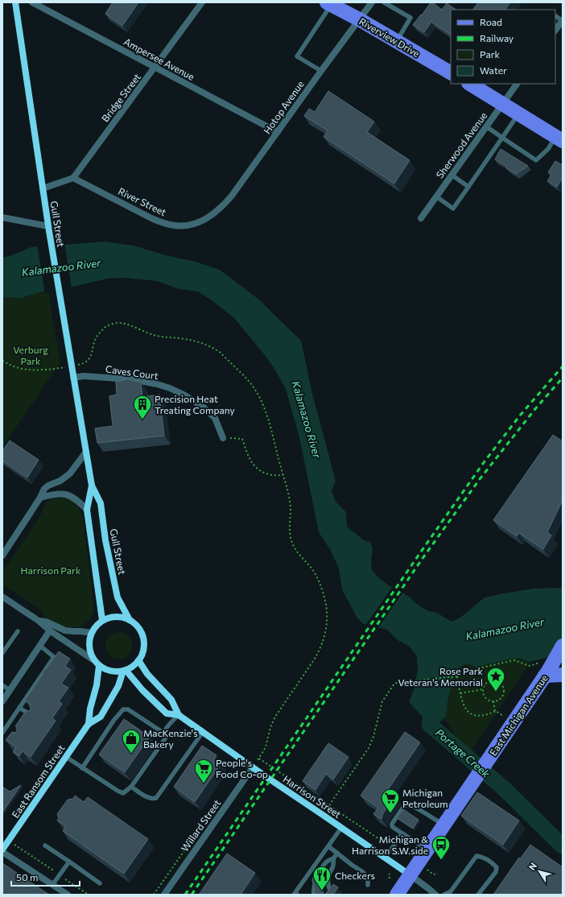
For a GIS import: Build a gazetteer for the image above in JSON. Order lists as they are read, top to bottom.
{
  "streets": {
    "main road": ["Riverview Drive", "East Michigan Avenue"],
    "street": [
      "Ampersee Avenue",
      "Bridge Street",
      "Hotop Avenue",
      "Sherwood Avenue",
      "River Street",
      "Gull Street",
      "Caves Court",
      "East Ransom Street",
      "Harrison Street",
      "Willard Street"
    ]
  },
  "crossings": [
    ["Riverview Drive", "Hotop Avenue"],
    ["Ampersee Avenue", "Bridge Street"],
    ["Ampersee Avenue", "Hotop Avenue"],
    ["Bridge Street", "River Street"],
    ["Hotop Avenue", "River Street"],
    ["Gull Street", "Caves Court"],
    ["Gull Street", "East Ransom Street"],
    ["Gull Street", "Harrison Street"],
    ["East Michigan Avenue", "Harrison Street"],
    ["East Ransom Street", "Harrison Street"],
    ["Harrison Street", "Willard Street"]
  ],
  "water": ["Kalamazoo River", "Portage Creek"],
  "parks": ["Verburg Park", "Harrison Park"],
  "places": {
    "building": ["Precision Heat Treating Company"],
    "place": ["Rose Park Veteran's Memorial"],
    "shop": ["MacKenzie's Bakery"],
    "supermarket": ["People's Food Co-op", "Michigan Petroleum"],
    "bus stop": ["Michigan & Harrison S.W.side"],
    "restaurant": ["Checkers"]
  },
  "legend": [
    "Road",
    "Railway",
    "Park",
    "Water"
  ],
  "scale_bar": "50 m",
  "north": "top left"
}
